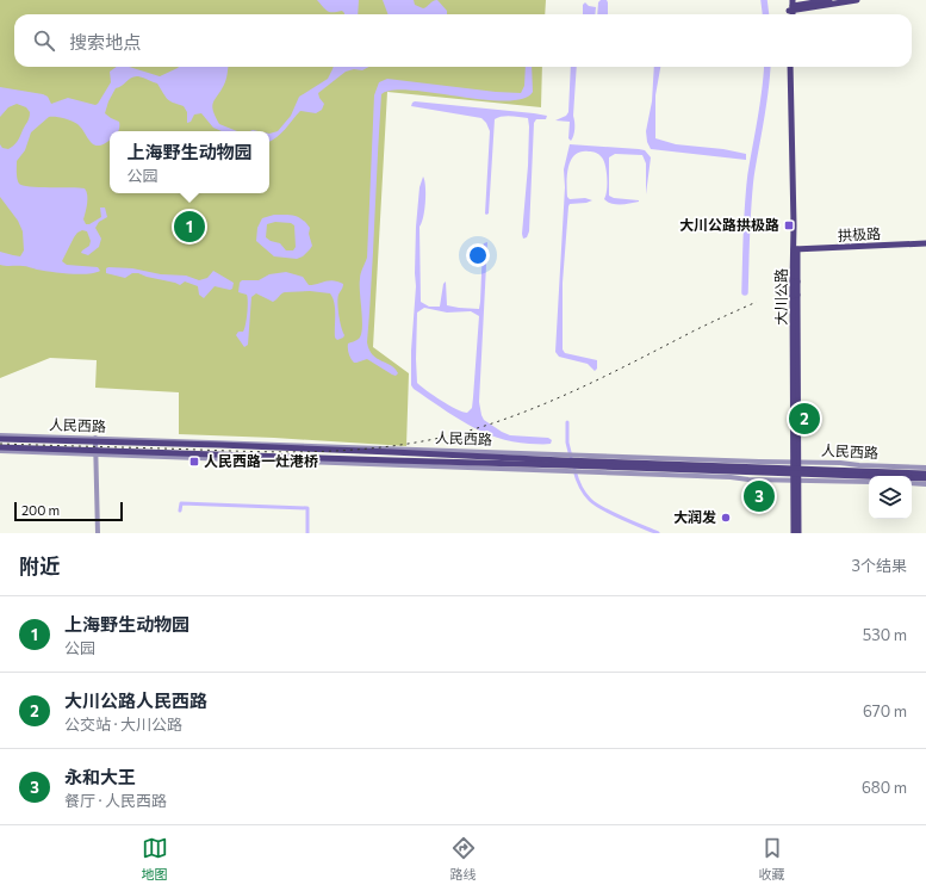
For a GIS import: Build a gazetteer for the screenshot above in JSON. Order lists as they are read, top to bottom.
{
  "streets": {
    "main road": ["拱极路", "大川公路", "人民西路"]
  },
  "crossings": [
    ["拱极路", "大川公路"],
    ["大川公路", "人民西路"]
  ],
  "places": {
    "transit": ["大川公路拱极路", "人民西路一灶港桥"],
    "other": ["大润发"]
  },
  "scale_bar": "200 m",
  "page": {
    "search": "搜索地点",
    "popup": ["上海野生动物园", "公园"],
    "pins": ["1", "2", "3"],
    "scale": "200 m",
    "heading": ["附近", "3个结果"],
    "list": [
      {
        "mark": "1",
        "name": "上海野生动物园",
        "note": "公园",
        "value": "530 m"
      },
      {
        "mark": "2",
        "name": "大川公路人民西路",
        "note": "公交站 · 大川公路",
        "value": "670 m"
      },
      {
        "mark": "3",
        "name": "永和大王",
        "note": "餐厅 · 人民西路",
        "value": "680 m"
      }
    ],
    "nav": ["地图", "路线", "收藏"]
  }
}
